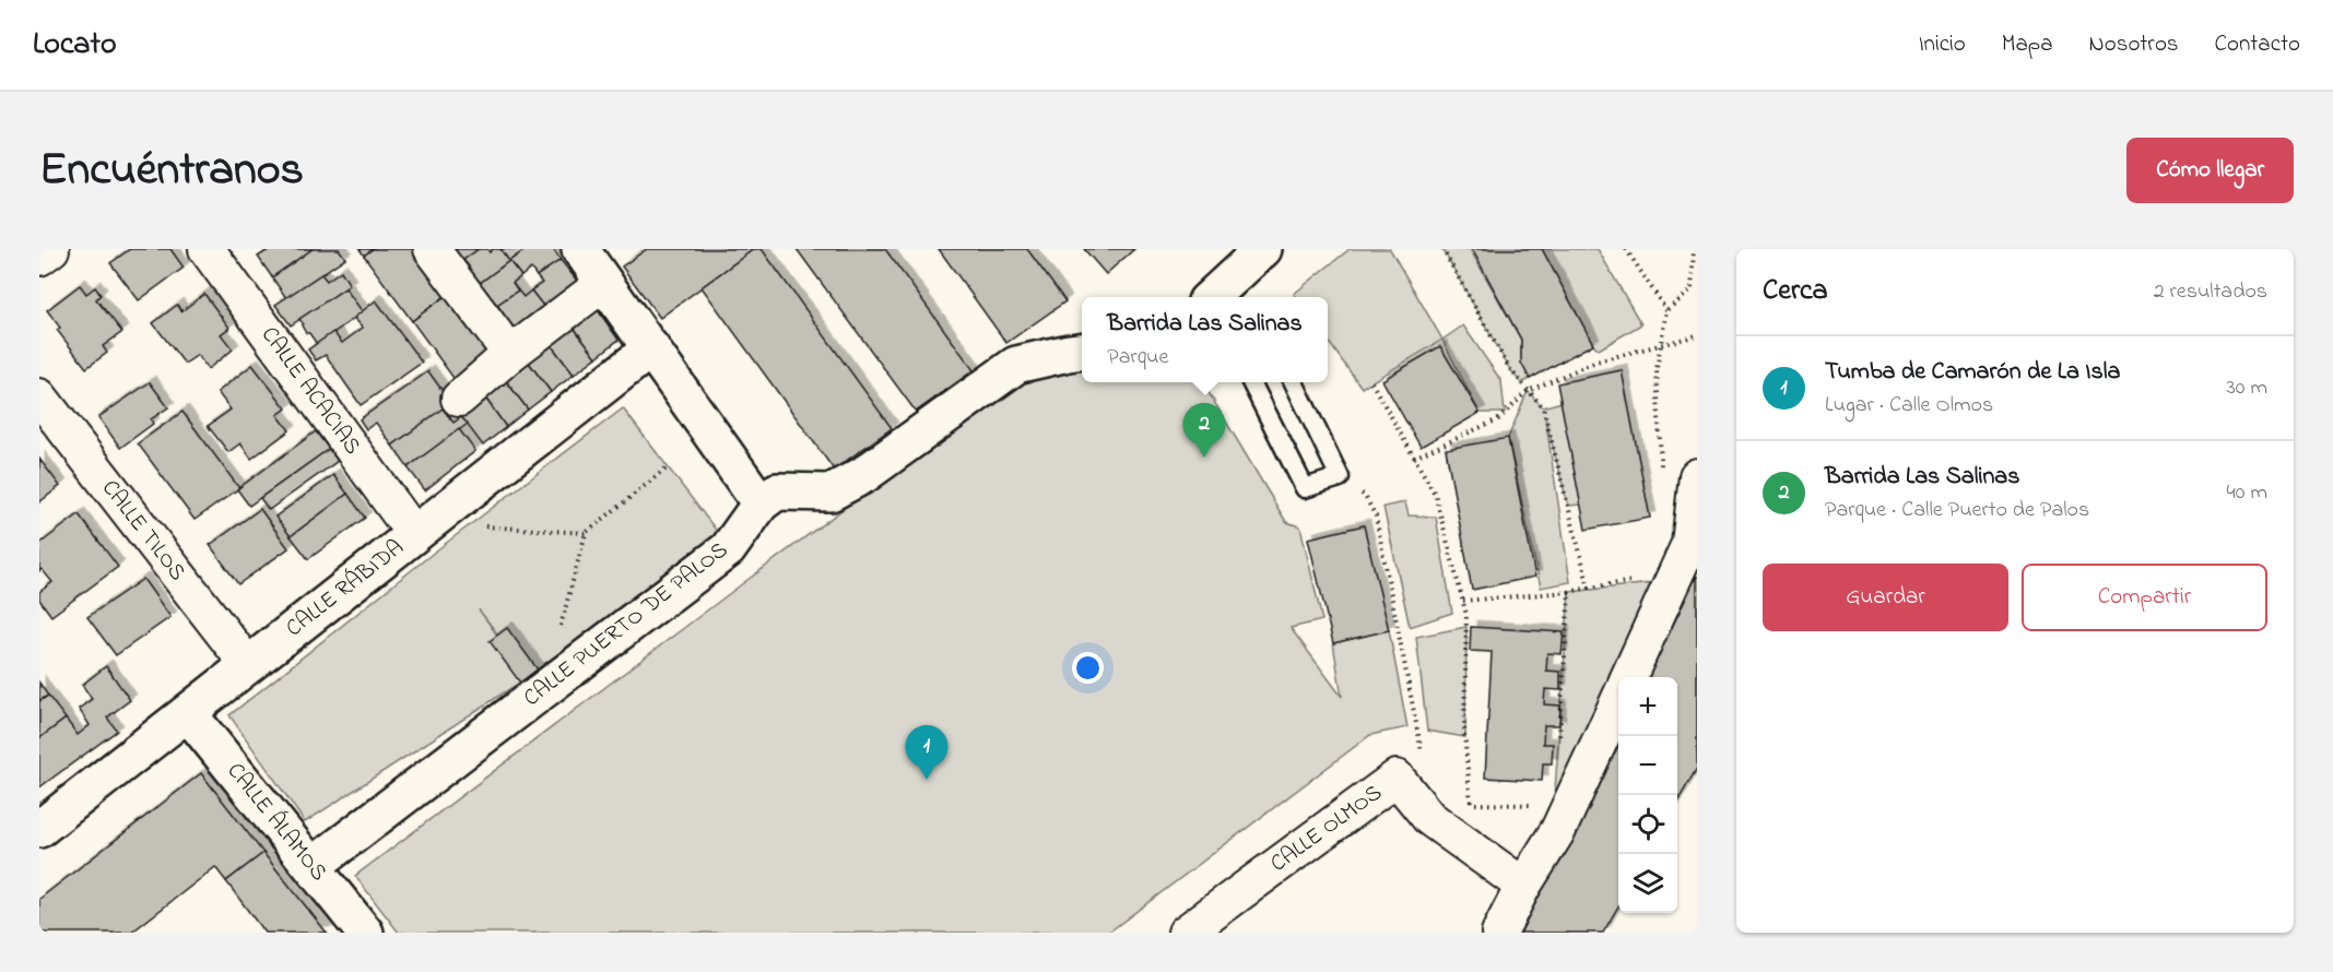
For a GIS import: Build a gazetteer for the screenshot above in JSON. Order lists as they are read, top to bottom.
{
  "streets": {
    "street": [
      "CALLE ACACIAS",
      "CALLE TILOS",
      "CALLE RÁBIDA",
      "CALLE PUERTO DE PALOS",
      "CALLE ÁLAMOS",
      "CALLE OLMOS"
    ]
  },
  "crossings": [
    ["CALLE ACACIAS", "CALLE RÁBIDA"],
    ["CALLE TILOS", "CALLE RÁBIDA"],
    ["CALLE RÁBIDA", "CALLE ÁLAMOS"],
    ["CALLE PUERTO DE PALOS", "CALLE ÁLAMOS"]
  ],
  "page": {
    "header": "Locato",
    "nav": [
      "Inicio",
      "Mapa",
      "Nosotros",
      "Contacto"
    ],
    "title": "Encuéntranos",
    "buttons": [
      "Cómo llegar",
      ["Guardar", "Compartir"]
    ],
    "heading": ["Cerca", "2 resultados"],
    "popup": ["Barrida Las Salinas", "Parque"],
    "list": [
      {
        "mark": "1",
        "name": "Tumba de Camarón de La Isla",
        "note": "Lugar · Calle Olmos",
        "value": "30 m"
      },
      {
        "mark": "2",
        "name": "Barrida Las Salinas",
        "note": "Parque · Calle Puerto de Palos",
        "value": "40 m"
      }
    ],
    "pins": ["2", "1"],
    "map_buttons": ["+", "−"]
  }
}
